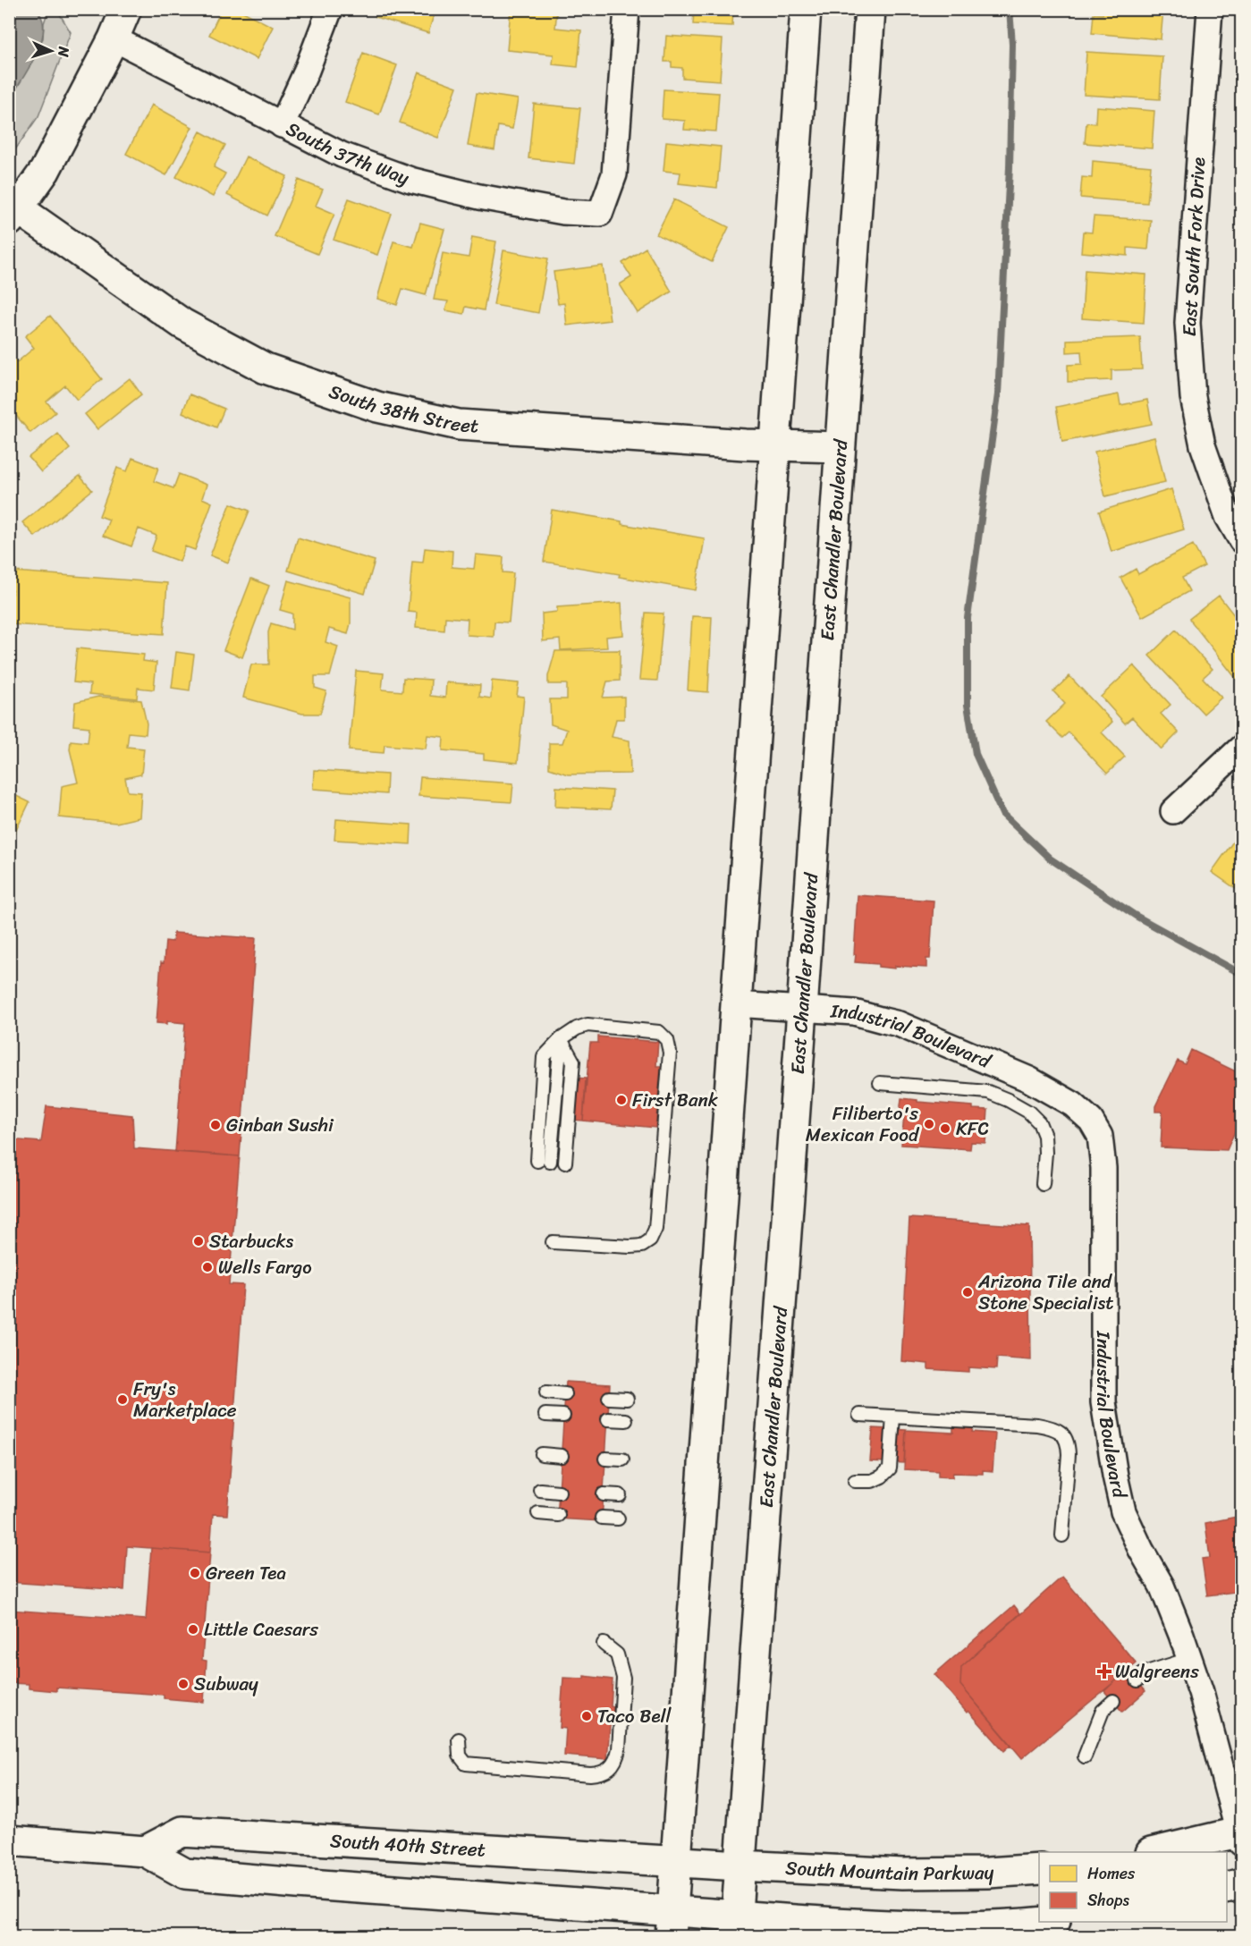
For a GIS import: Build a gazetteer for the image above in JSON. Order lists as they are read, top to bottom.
{
  "streets": {
    "main road": [
      "South 38th Street",
      "East Chandler Boulevard",
      "South 40th Street",
      "South Mountain Parkway"
    ],
    "street": ["South 37th Way", "East South Fork Drive", "Industrial Boulevard"]
  },
  "crossings": [
    ["South 38th Street", "East Chandler Boulevard"],
    ["East Chandler Boulevard", "Industrial Boulevard"],
    ["East Chandler Boulevard", "South 40th Street"],
    ["East Chandler Boulevard", "South Mountain Parkway"],
    ["South 40th Street", "South Mountain Parkway"]
  ],
  "places": {
    "other": [
      "First Bank",
      "Filiberto's Mexican Food",
      "Ginban Sushi",
      "KFC",
      "Starbucks",
      "Wells Fargo",
      "Arizona Tile and Stone Specialist",
      "Fry's Marketplace",
      "Green Tea",
      "Little Caesars",
      "Subway",
      "Taco Bell"
    ],
    "health": ["Walgreens"]
  },
  "legend": ["Homes", "Shops"],
  "north": "right"
}
